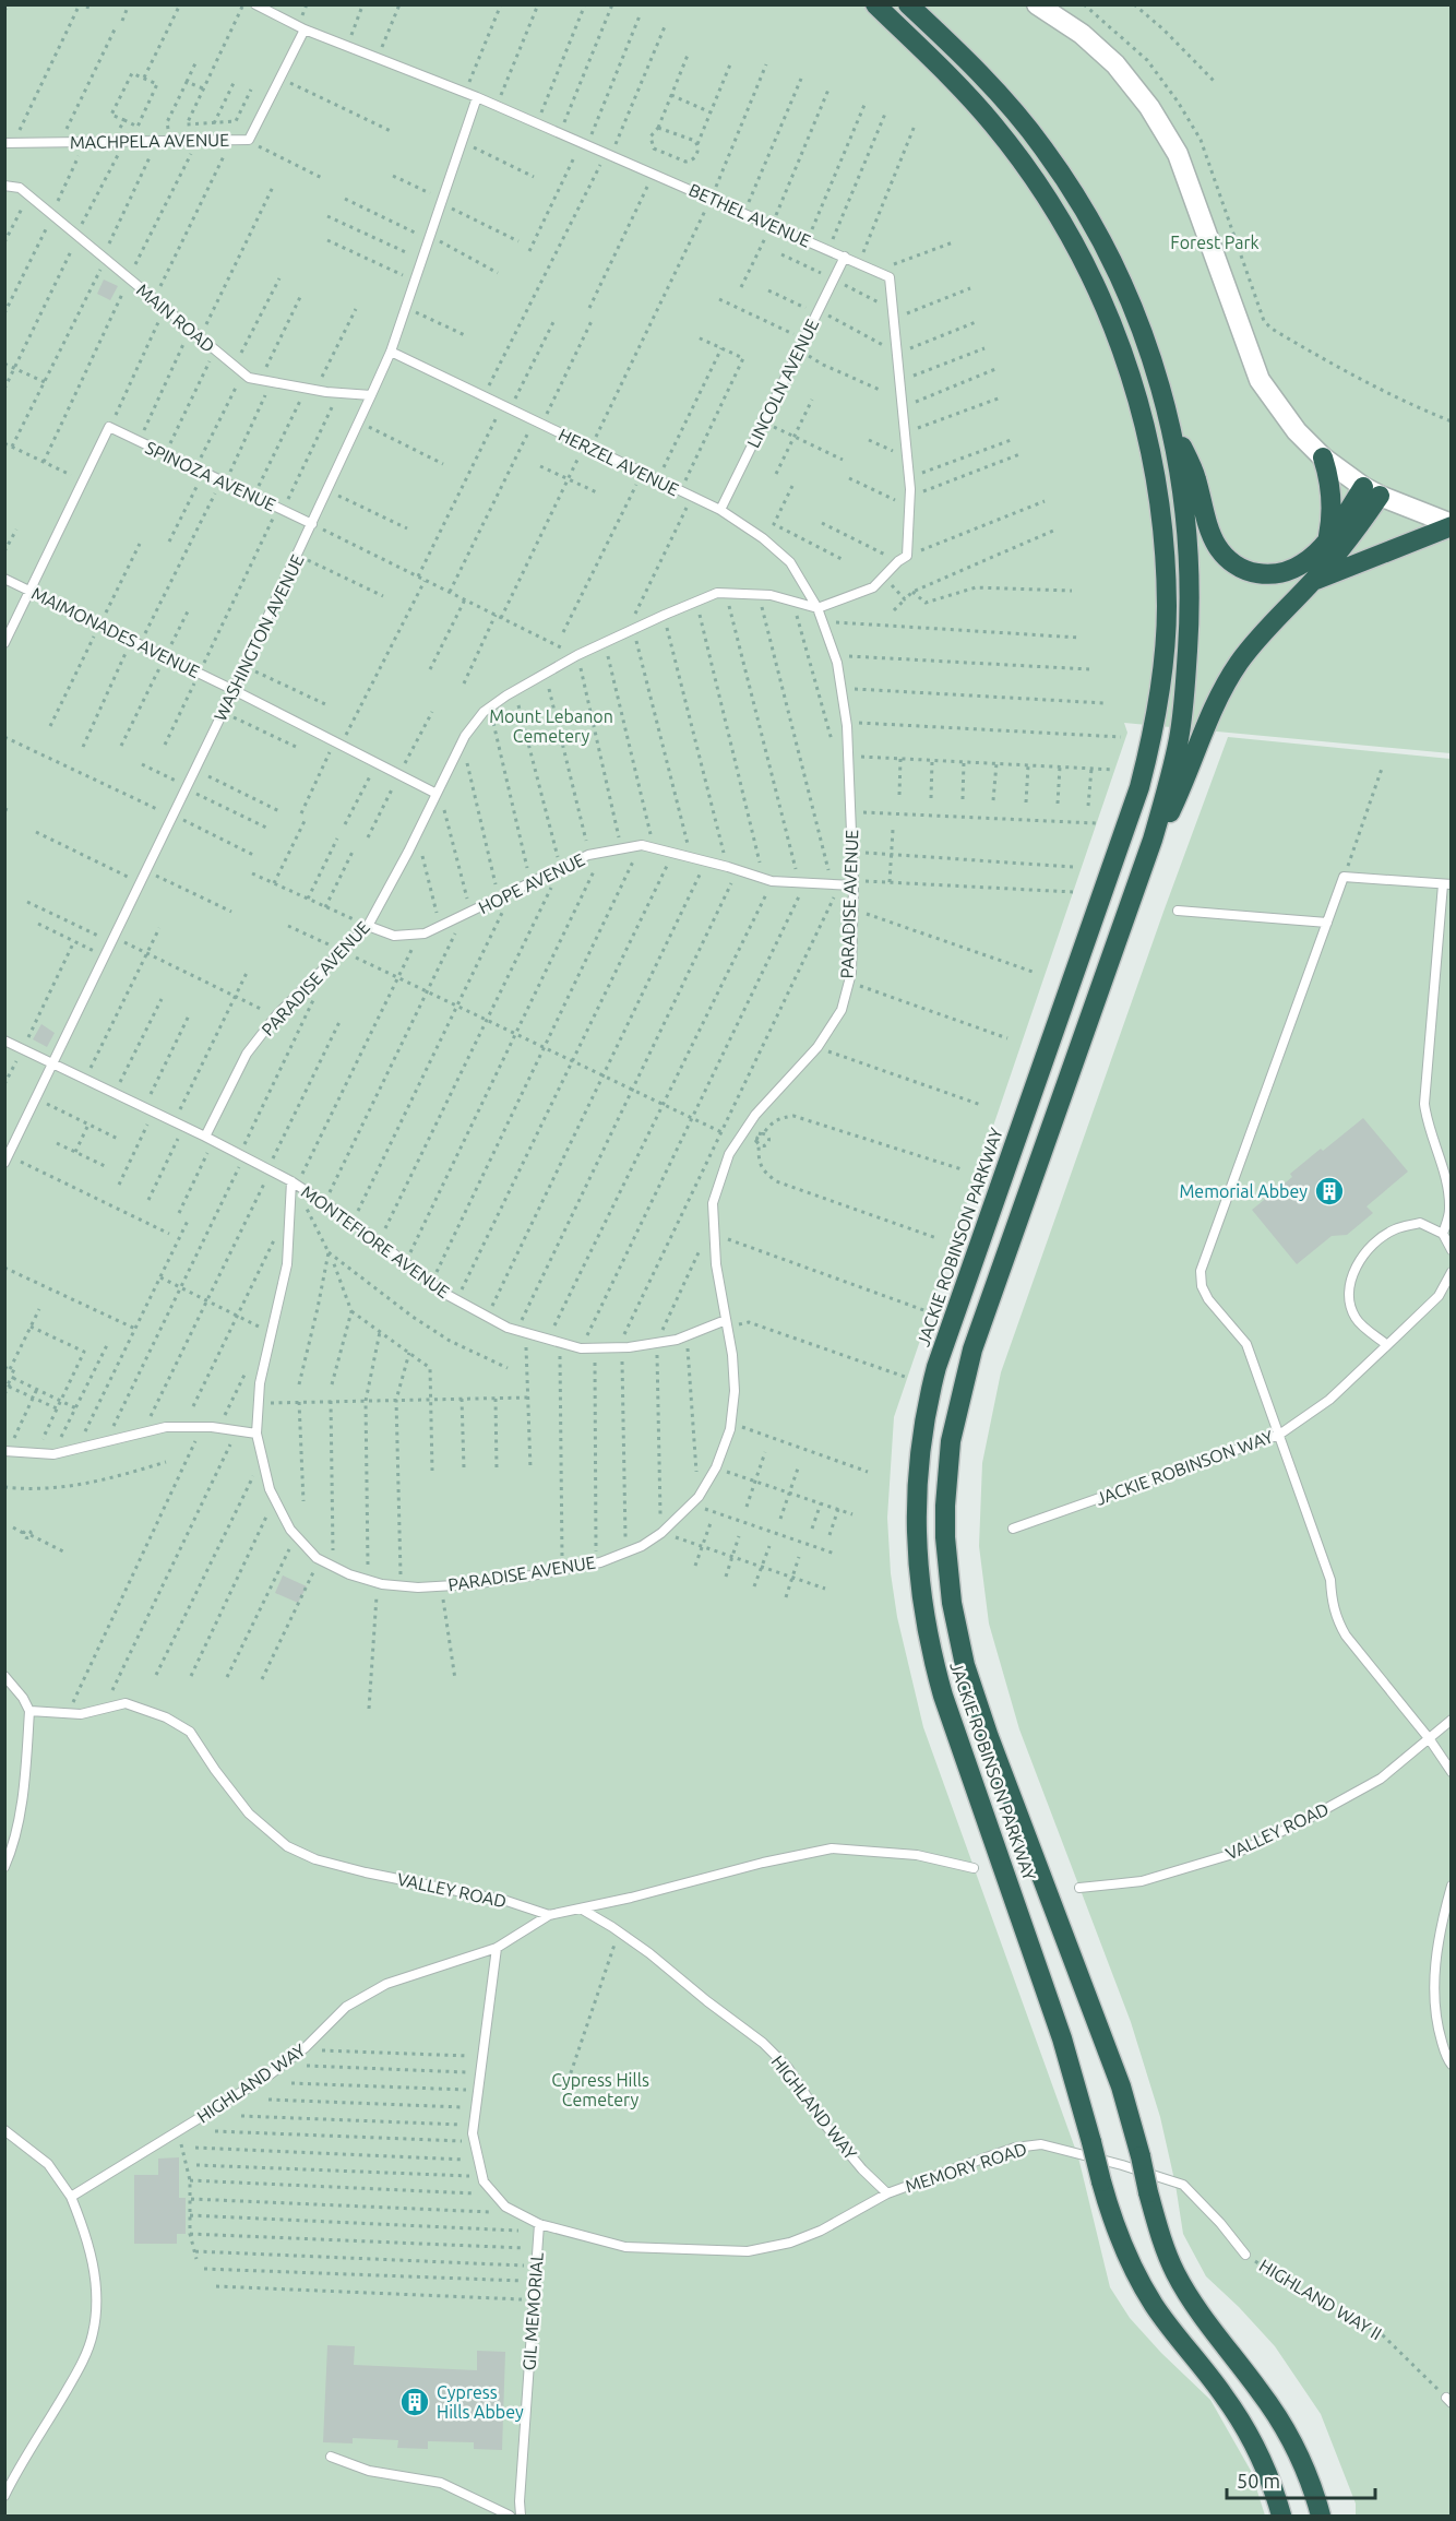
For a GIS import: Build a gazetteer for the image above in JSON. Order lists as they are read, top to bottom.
{
  "streets": {
    "highway": ["JACKIE ROBINSON PARKWAY"],
    "lane": [
      "MACHPELA AVENUE",
      "BETHEL AVENUE",
      "MAIN ROAD",
      "LINCOLN AVENUE",
      "HERZEL AVENUE",
      "SPINOZA AVENUE",
      "MAIMONADES AVENUE",
      "WASHINGTON AVENUE",
      "HOPE AVENUE",
      "PARADISE AVENUE",
      "MONTEFIORE AVENUE",
      "JACKIE ROBINSON WAY",
      "VALLEY ROAD",
      "HIGHLAND WAY",
      "MEMORY ROAD",
      "HIGHLAND WAY II",
      "GIL MEMORIAL"
    ]
  },
  "crossings": [
    ["MACHPELA AVENUE", "BETHEL AVENUE"],
    ["BETHEL AVENUE", "LINCOLN AVENUE"],
    ["BETHEL AVENUE", "WASHINGTON AVENUE"],
    ["MAIN ROAD", "WASHINGTON AVENUE"],
    ["LINCOLN AVENUE", "HERZEL AVENUE"],
    ["HERZEL AVENUE", "WASHINGTON AVENUE"],
    ["HERZEL AVENUE", "PARADISE AVENUE"],
    ["SPINOZA AVENUE", "WASHINGTON AVENUE"],
    ["MAIMONADES AVENUE", "WASHINGTON AVENUE"],
    ["MAIMONADES AVENUE", "PARADISE AVENUE"],
    ["WASHINGTON AVENUE", "MONTEFIORE AVENUE"],
    ["HOPE AVENUE", "PARADISE AVENUE"],
    ["PARADISE AVENUE", "MONTEFIORE AVENUE"],
    ["VALLEY ROAD", "HIGHLAND WAY"],
    ["HIGHLAND WAY", "MEMORY ROAD"],
    ["MEMORY ROAD", "HIGHLAND WAY II"],
    ["MEMORY ROAD", "GIL MEMORIAL"]
  ],
  "parks": ["Forest Park", "Mount Lebanon Cemetery", "Cypress Hills Cemetery"],
  "places": {
    "building": ["Memorial Abbey", "Cypress Hills Abbey"]
  },
  "scale_bar": "50 m"
}
